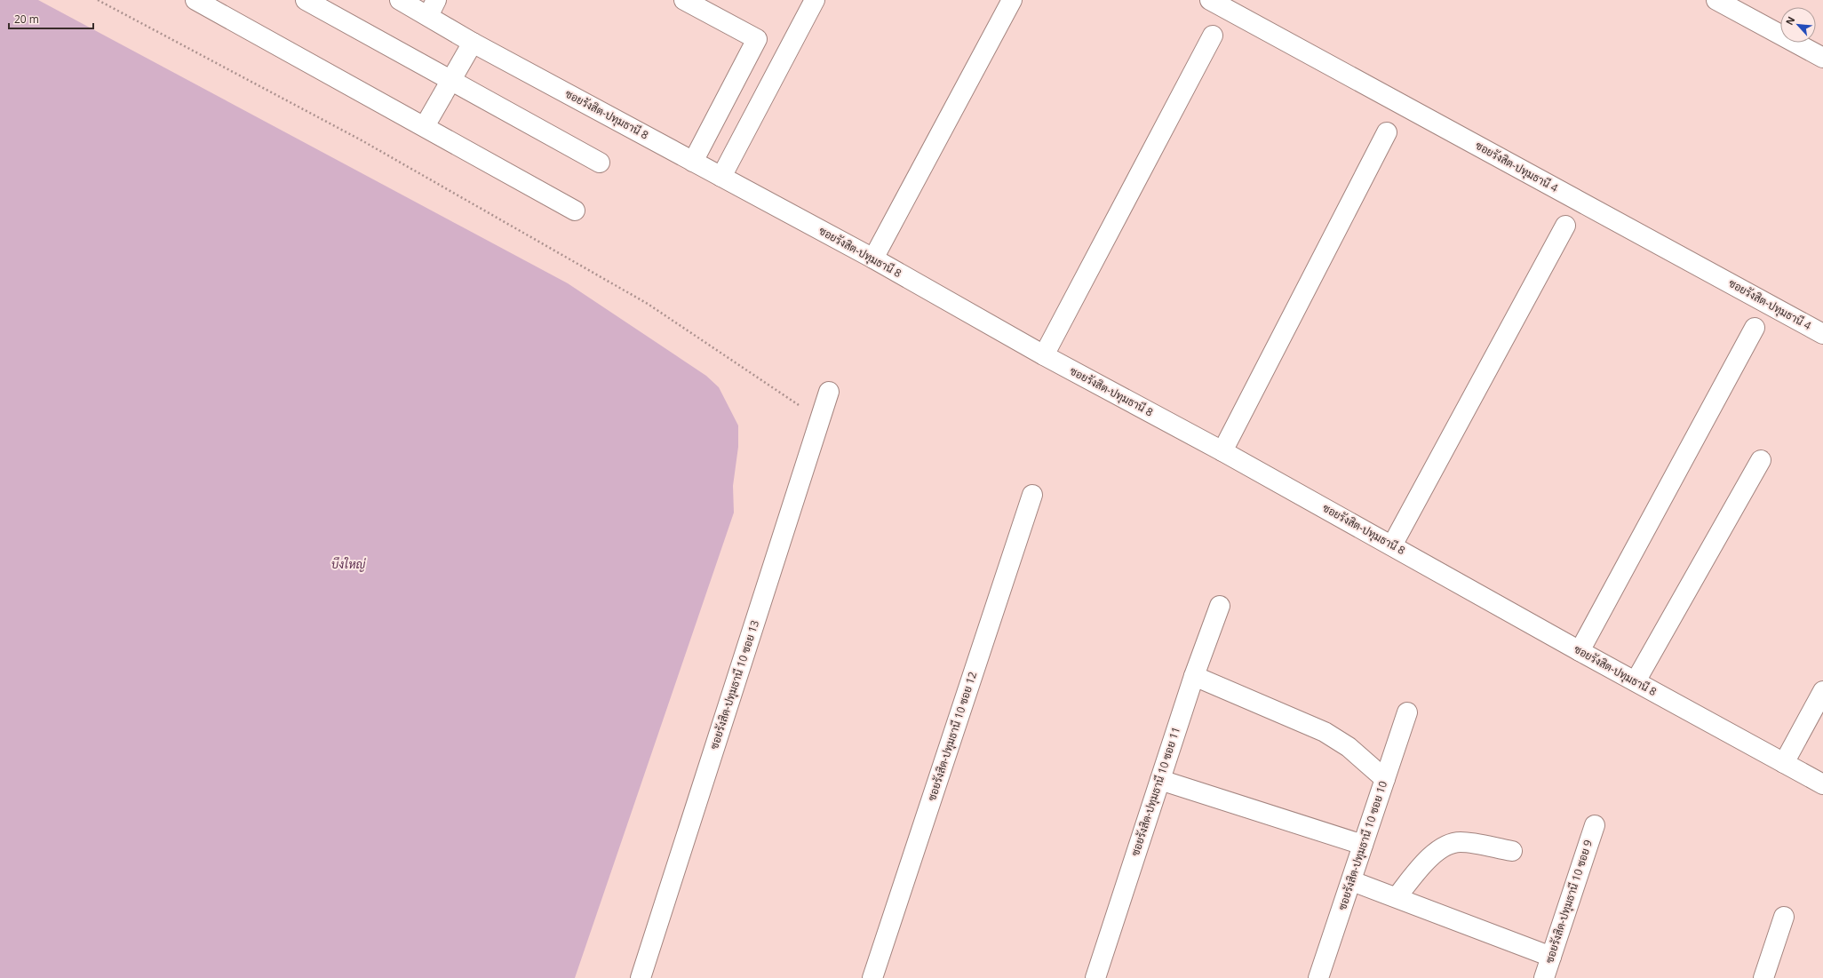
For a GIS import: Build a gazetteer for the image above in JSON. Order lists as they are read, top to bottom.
{
  "streets": {
    "street": [
      "ซอยรังสิต-ปทุมธานี 8",
      "ซอยรังสิต-ปทุมธานี 4",
      "ซอยรังสิต-ปทุมธานี 10 ซอย 13",
      "ซอยรังสิต-ปทุมธานี 10 ซอย 12",
      "ซอยรังสิต-ปทุมธานี 10 ซอย 11",
      "ซอยรังสิต-ปทุมธานี 10 ซอย 10",
      "ซอยรังสิต-ปทุมธานี 10 ซอย 9"
    ]
  },
  "water": ["บึงใหญ่"],
  "scale_bar": "20 m",
  "north": "top left"
}
